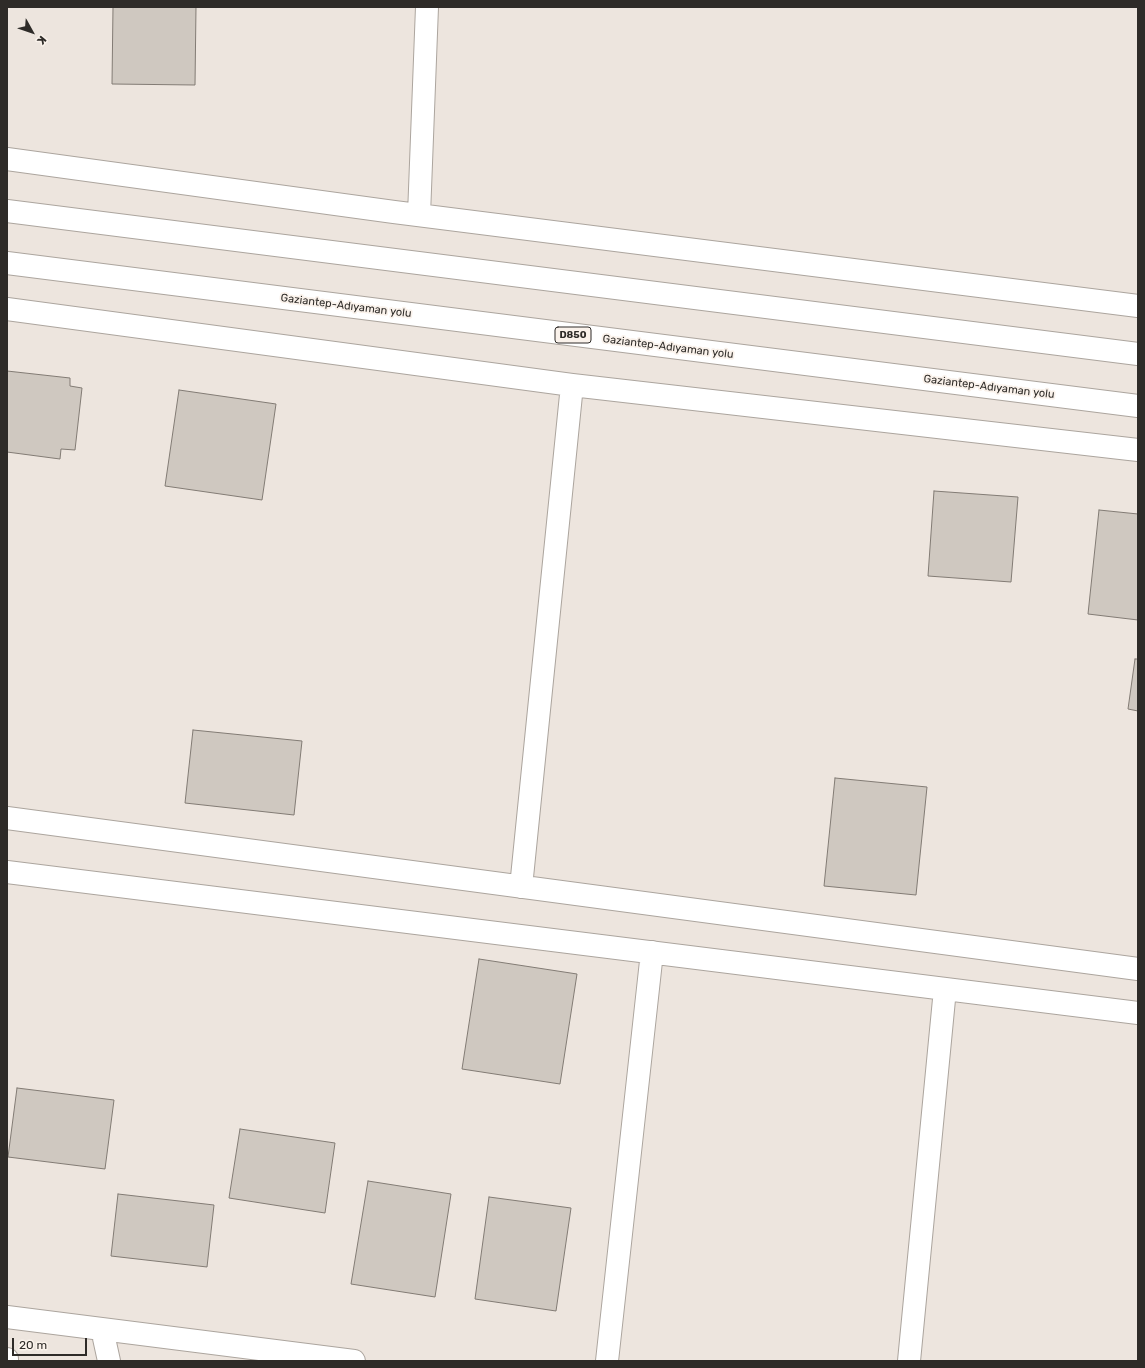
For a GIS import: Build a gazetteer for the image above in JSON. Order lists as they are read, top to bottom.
{
  "streets": {
    "main road": ["Gaziantep-Adıyaman yolu", "D850"]
  },
  "scale_bar": "20 m",
  "north": "bottom right"
}
